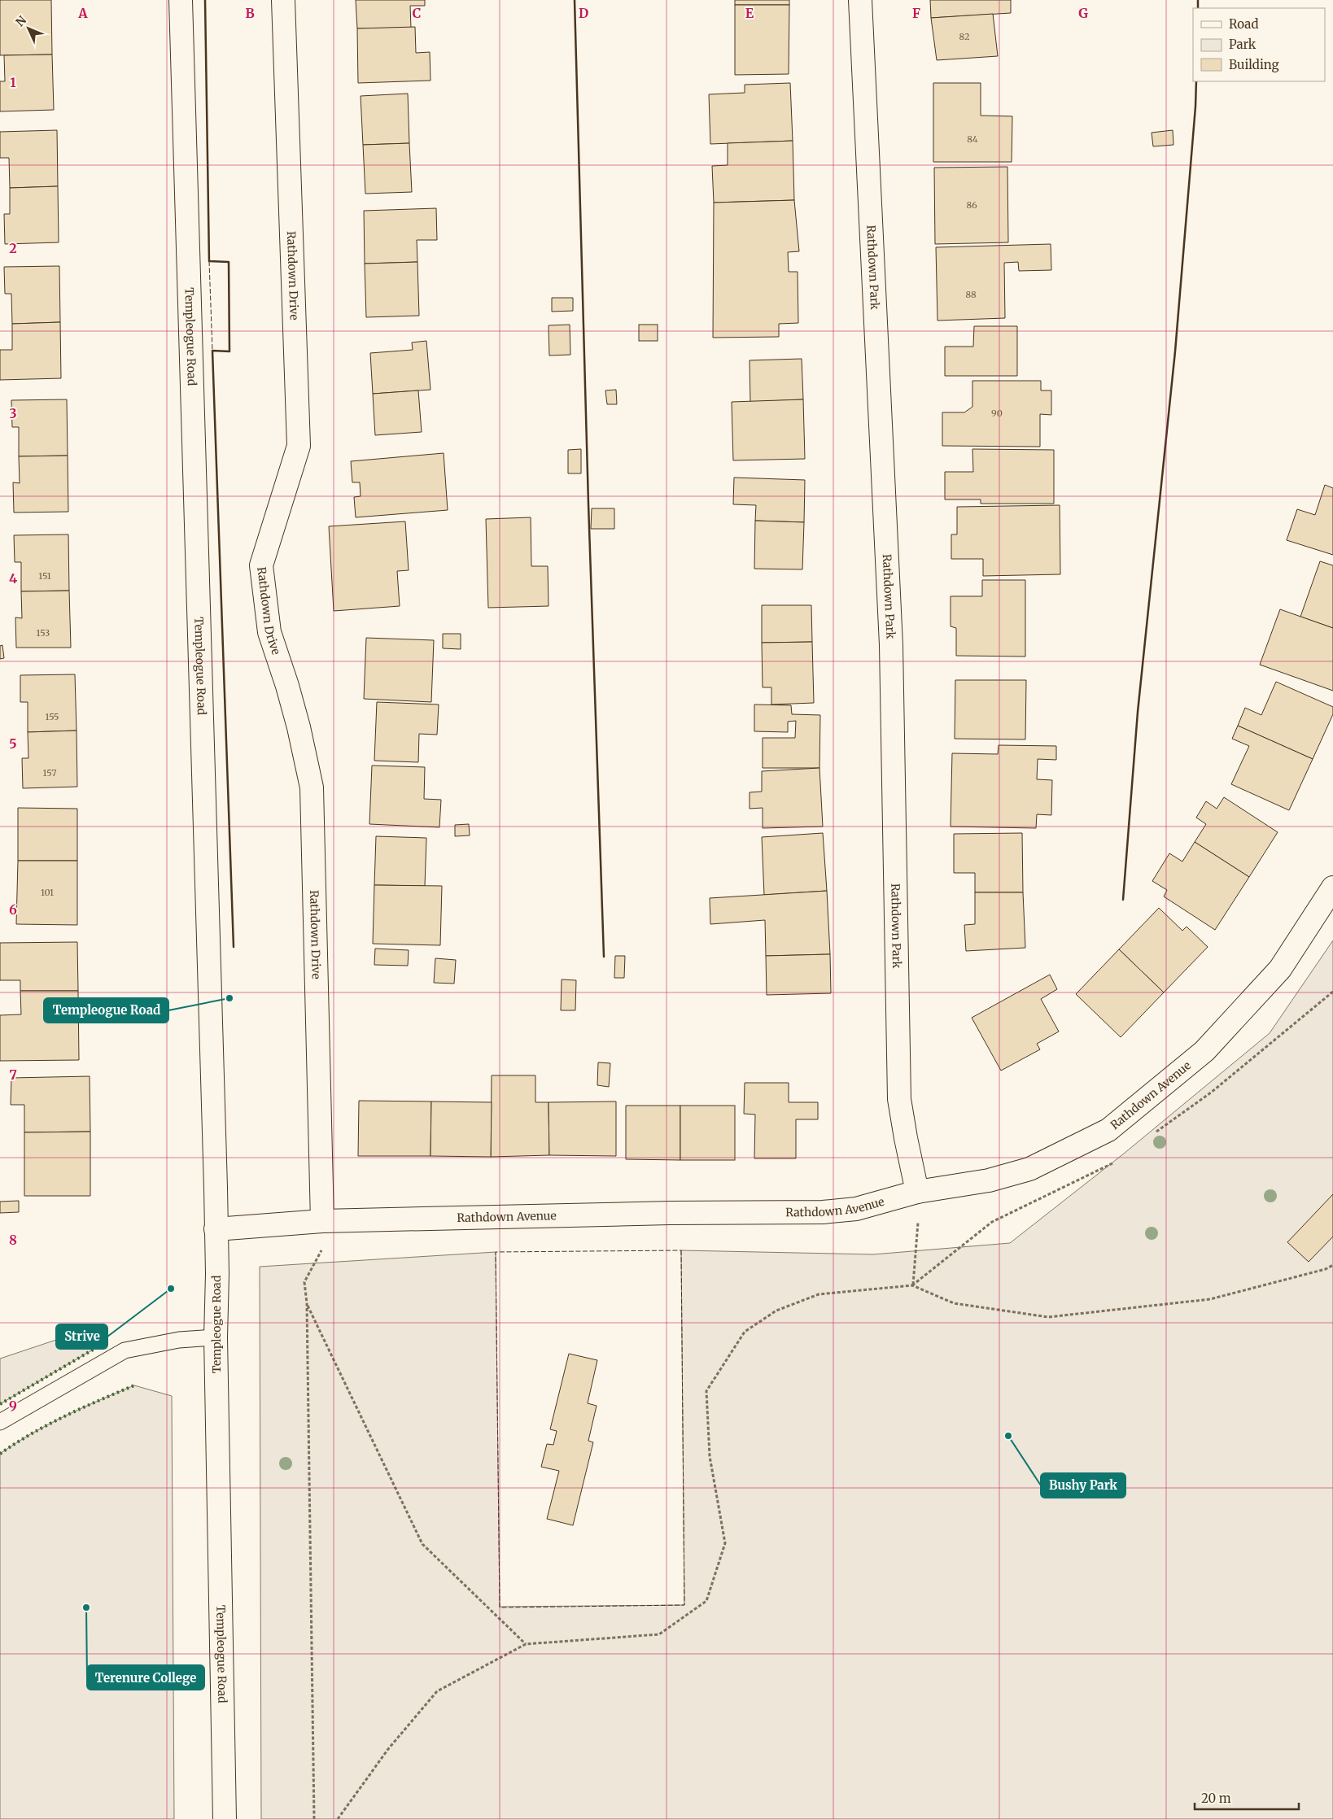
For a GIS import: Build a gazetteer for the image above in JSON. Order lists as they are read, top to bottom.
{
  "streets": {
    "street": [
      "Rathdown Park",
      "Rathdown Drive",
      "Templeogue Road",
      "Rathdown Avenue"
    ]
  },
  "crossings": [
    ["Rathdown Park", "Rathdown Avenue"],
    ["Rathdown Drive", "Rathdown Avenue"],
    ["Templeogue Road", "Rathdown Avenue"]
  ],
  "places": [
    "Templeogue Road",
    "Strive",
    "Bushy Park",
    "Terenure College"
  ],
  "house_numbers": [
    "82",
    "84",
    "86",
    "88",
    "90",
    "151",
    "153",
    "155",
    "157",
    "101"
  ],
  "legend": ["Road", "Park", "Building"],
  "scale_bar": "20 m",
  "north": "top left",
  "grid": {
    "columns": [
      "A",
      "B",
      "C",
      "D",
      "E",
      "F",
      "G"
    ],
    "rows": [
      "1",
      "2",
      "3",
      "4",
      "5",
      "6",
      "7",
      "8",
      "9"
    ]
  }
}
